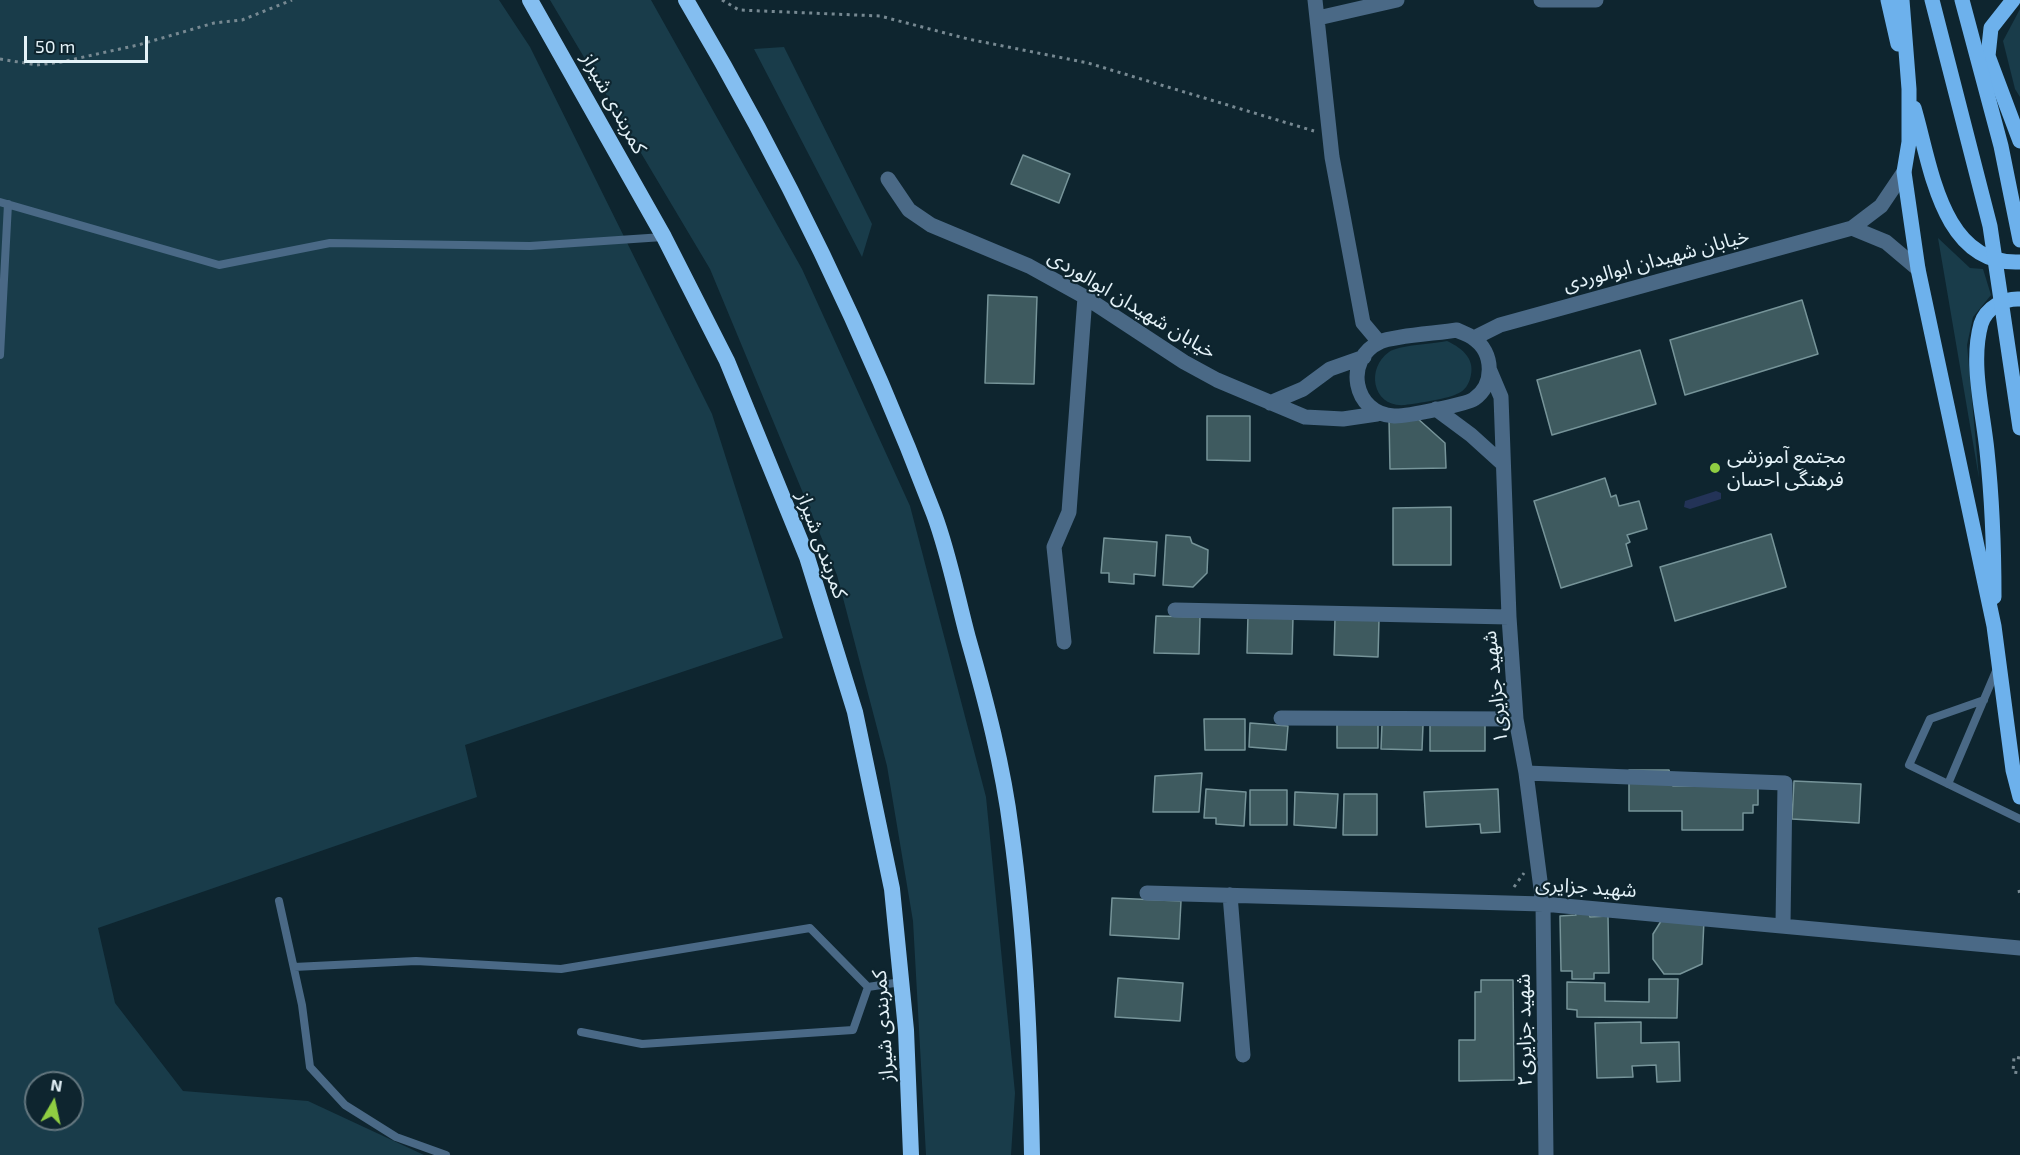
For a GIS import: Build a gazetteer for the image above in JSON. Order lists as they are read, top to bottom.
{
  "streets": {
    "highway": ["کمربندی شیراز"],
    "street": [
      "خیابان شهیدان ابوالوردی",
      "شهید جزایری۱",
      "شهید جزایری",
      "شهید جزایری۲"
    ]
  },
  "crossings": [
    ["خیابان شهیدان ابوالوردی", "شهید جزایری۱"],
    ["شهید جزایری۱", "شهید جزایری"],
    ["شهید جزایری۱", "شهید جزایری۲"],
    ["شهید جزایری", "شهید جزایری۲"]
  ],
  "places": ["مجتمع آموزشی فرهنگی احسان"],
  "scale_bar": "50 m",
  "north": "top"
}
